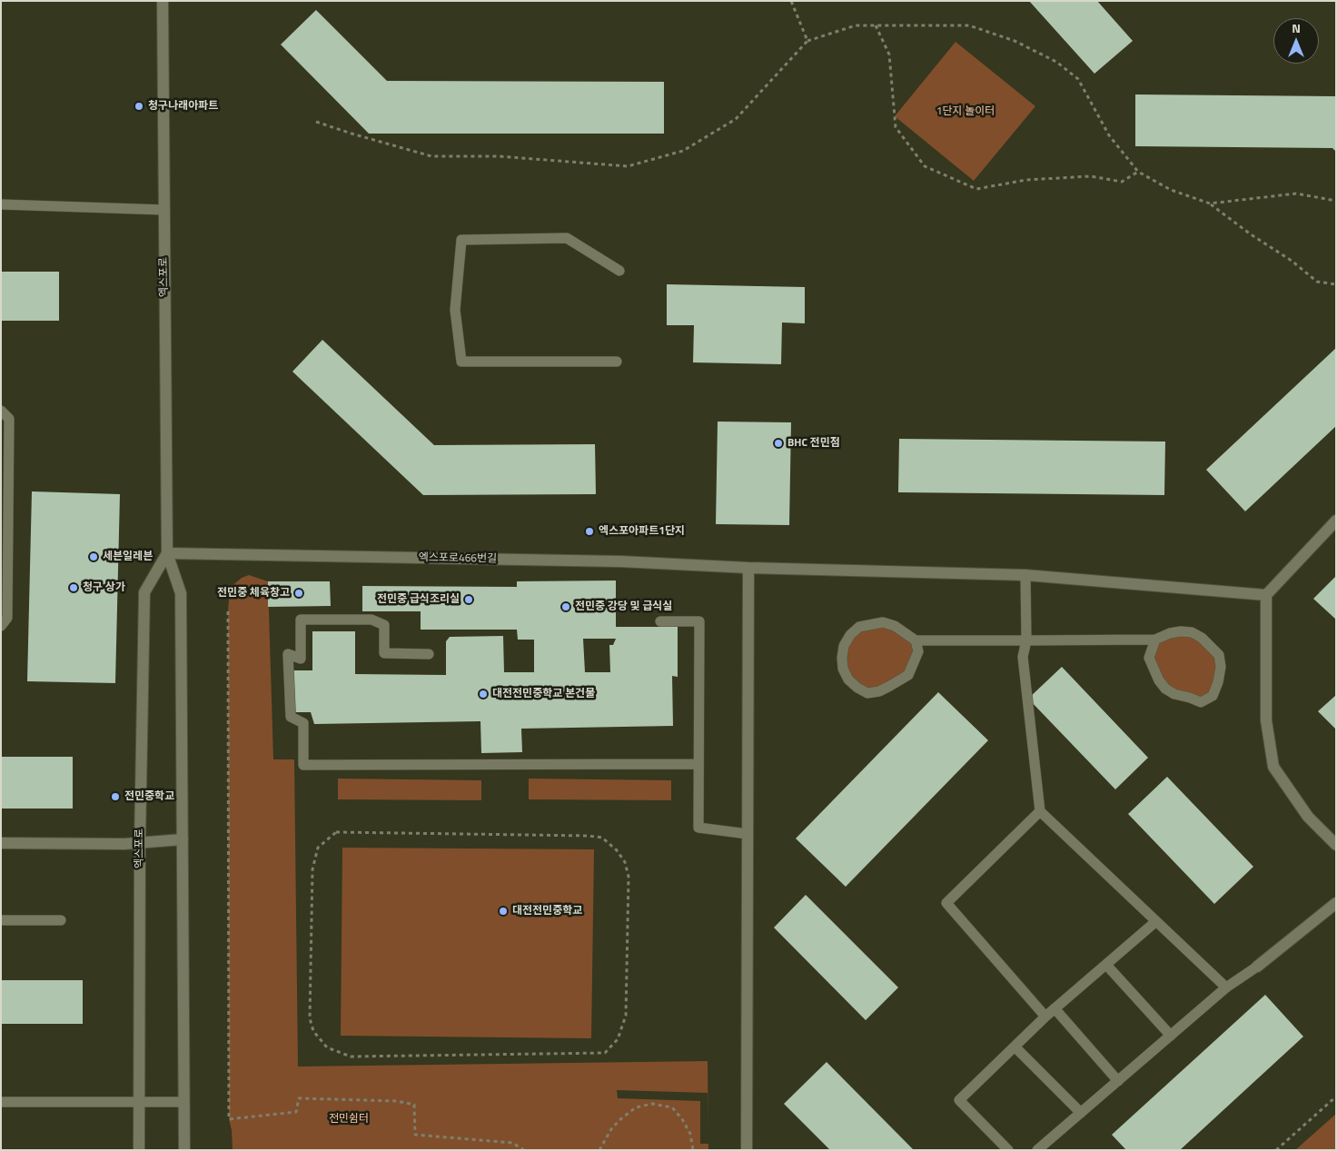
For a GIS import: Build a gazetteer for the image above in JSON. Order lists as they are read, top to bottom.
{
  "streets": {
    "street": ["엑스포로", "엑스포로466번길"]
  },
  "crossings": [
    ["엑스포로", "엑스포로466번길"]
  ],
  "parks": ["1단지 놀이터", "전민쉼터"],
  "places": [
    "청구나래아파트",
    "BHC 전민점",
    "엑스포아파트1단지",
    "세븐일레븐",
    "청구 상가",
    "전민중 체육창고",
    "전민중 급식조리실",
    "전민중 강당 및 급식실",
    "대전전민중학교 본건물",
    "전민중학교",
    "대전전민중학교"
  ],
  "north": "top"
}
